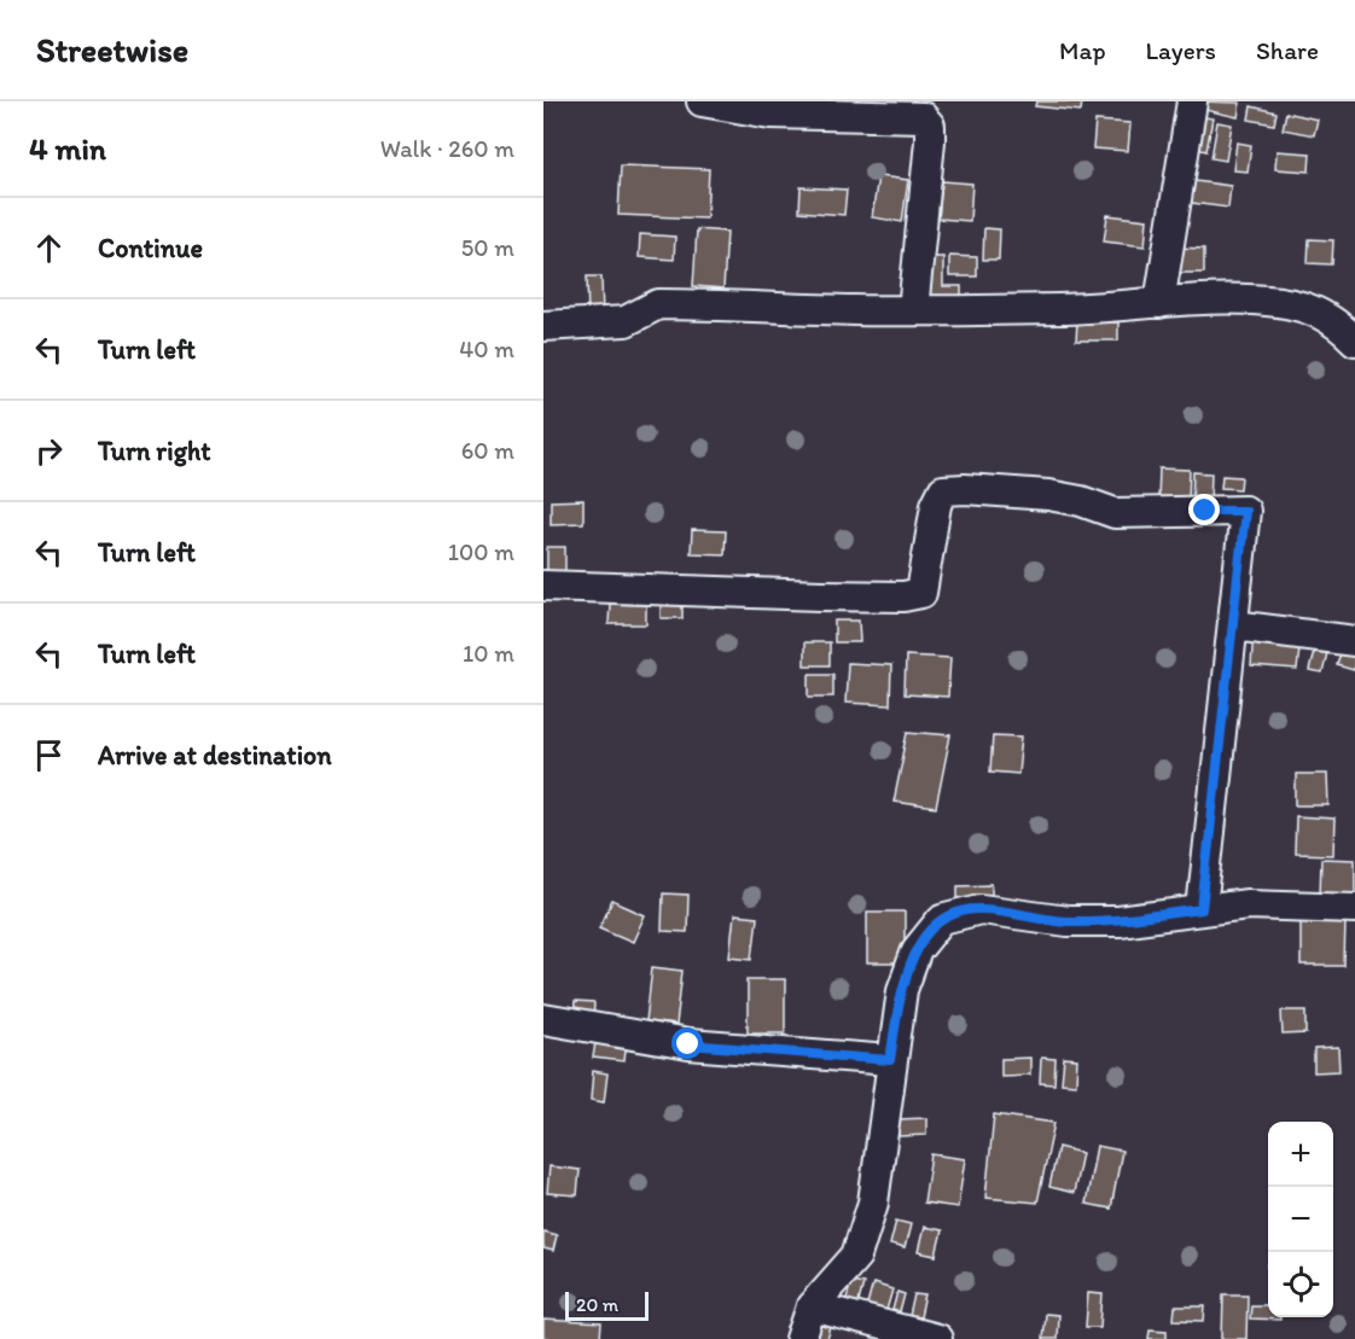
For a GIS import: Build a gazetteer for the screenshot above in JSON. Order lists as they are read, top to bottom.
{
  "scale_bar": "20 m",
  "page": {
    "header": "Streetwise",
    "nav": ["Map", "Layers", "Share"],
    "heading": ["4 min", "Walk · 260 m"],
    "list": [
      ["Continue", "50 m"],
      ["Turn left", "40 m"],
      ["Turn right", "60 m"],
      ["Turn left", "100 m"],
      ["Turn left", "10 m"],
      "Arrive at destination"
    ],
    "map_buttons": ["+", "−"],
    "scale": "20 m"
  }
}
